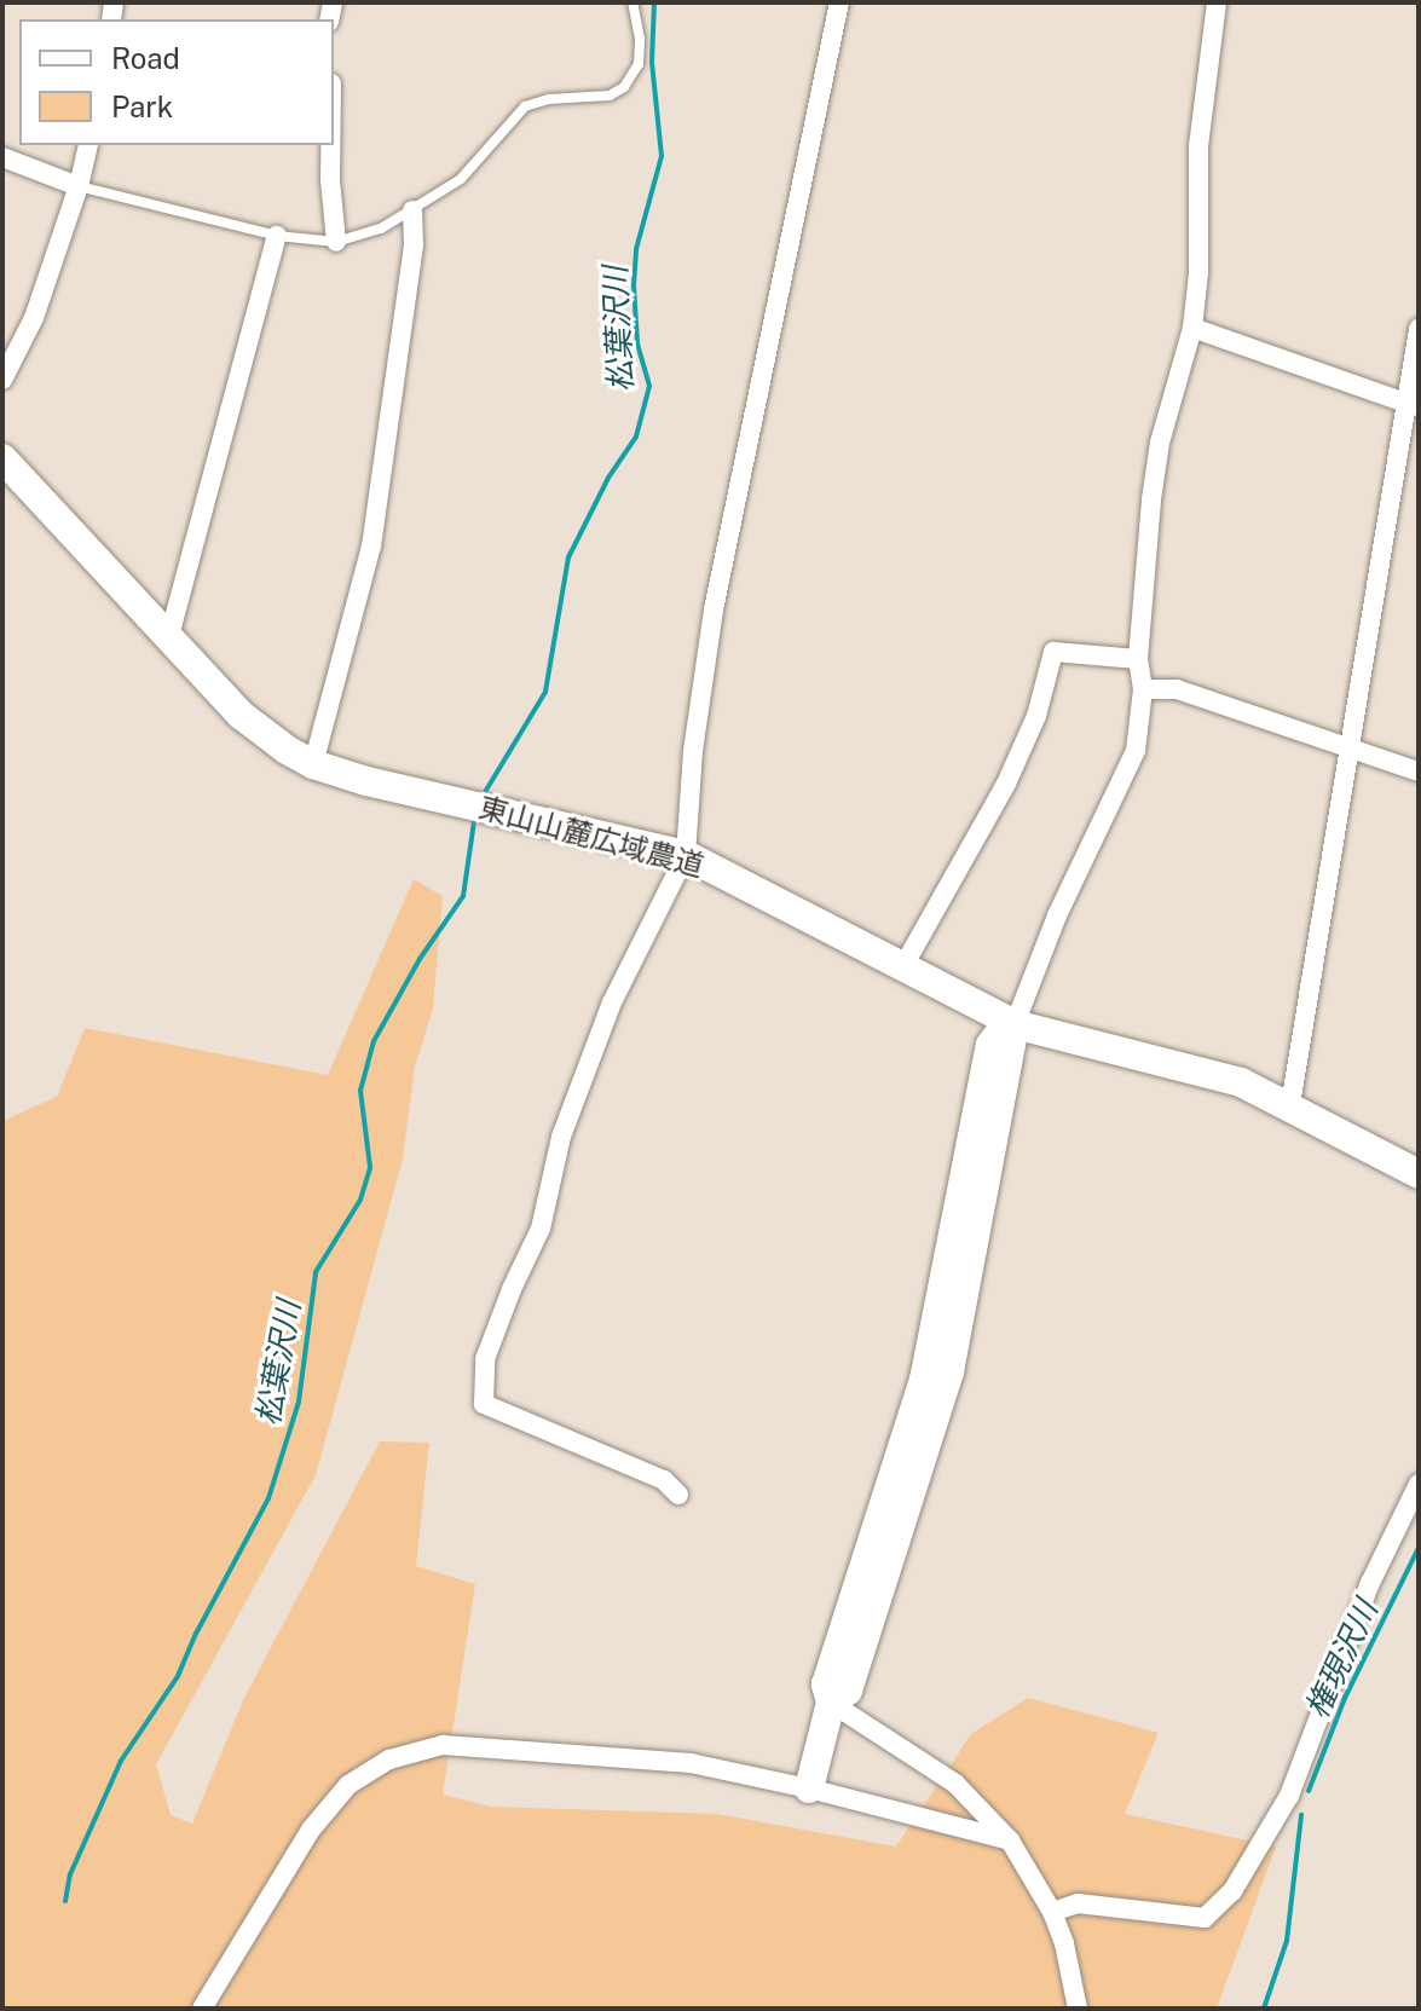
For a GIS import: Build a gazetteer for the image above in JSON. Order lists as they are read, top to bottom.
{
  "streets": {
    "street": ["東山山麓広域農道"]
  },
  "water": ["松葉沢川", "権現沢川"],
  "legend": ["Road", "Park"]
}
